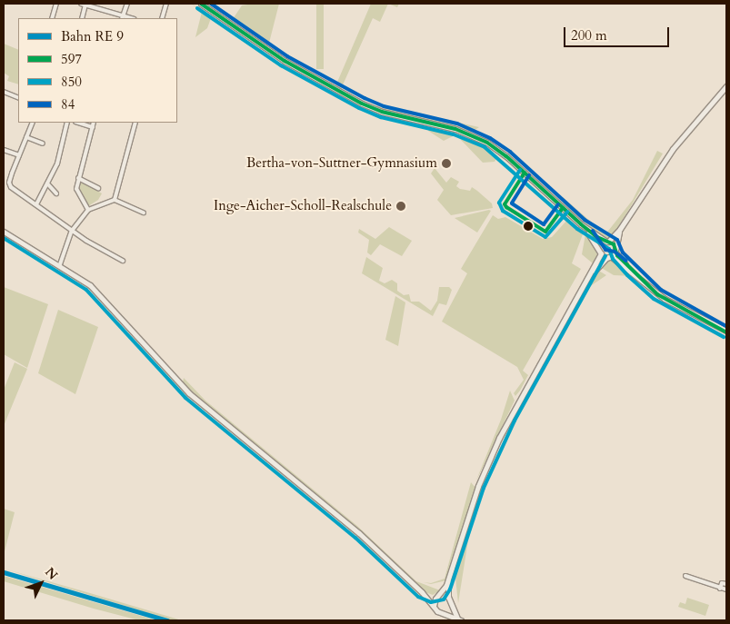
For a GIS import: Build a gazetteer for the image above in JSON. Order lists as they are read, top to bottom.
{
  "places": ["Bertha-von-Suttner-Gymnasium", "Inge-Aicher-Scholl-Realschule"],
  "lines": ["transit line 597", "transit line 84", "transit line 850"],
  "legend": [
    "Bahn RE 9",
    "597",
    "850",
    "84"
  ],
  "scale_bar": "200 m",
  "north": "top right"
}
